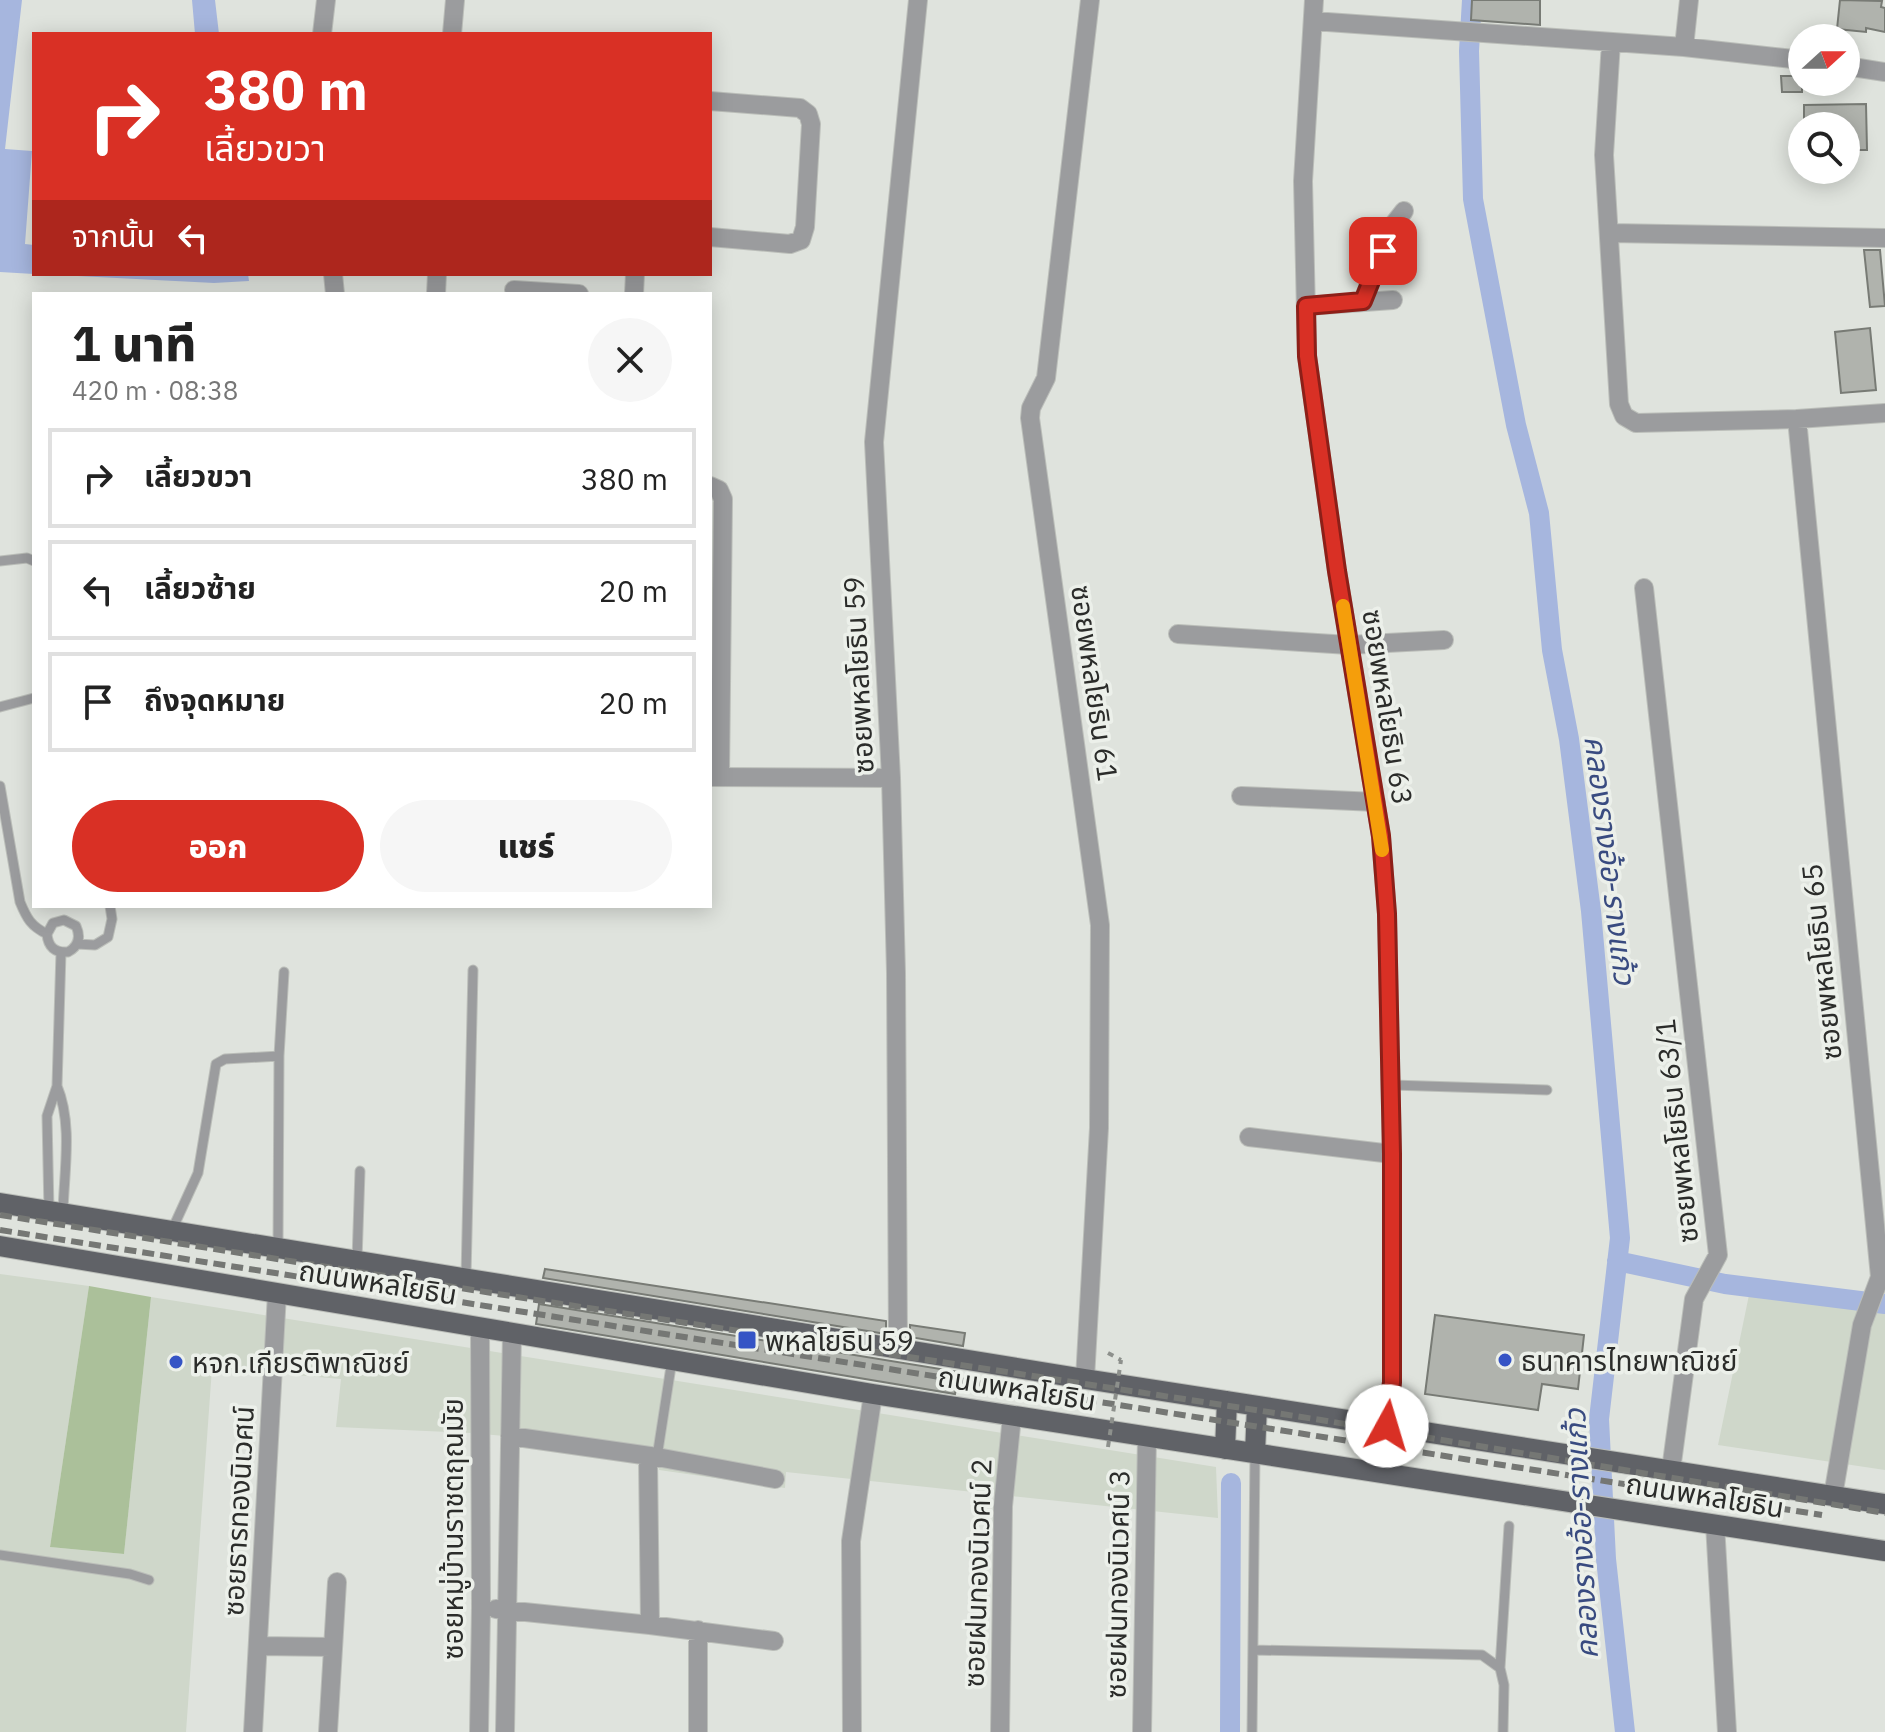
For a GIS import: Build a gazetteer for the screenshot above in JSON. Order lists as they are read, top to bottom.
{
  "streets": {
    "main road": ["ถนนพหลโยธิน"],
    "street": [
      "ซอยพหลโยธิน 59",
      "ซอยพหลโยธิน 61",
      "ซอยพหลโยธิน 63",
      "ซอยพหลโยธิน 65",
      "ซอยพหลโยธิน 63/1",
      "ซอยธารทองนิเวศน์",
      "ซอยหมู่บ้านราชตฤณมัย",
      "ซอยฝนทองนิเวศน์ 2",
      "ซอยฝนทองนิเวศน์ 3"
    ]
  },
  "crossings": [
    ["ซอยพหลโยธิน 59", "ถนนพหลโยธิน"],
    ["ซอยพหลโยธิน 61", "ถนนพหลโยธิน"],
    ["ซอยพหลโยธิน 63", "ถนนพหลโยธิน"],
    ["ซอยพหลโยธิน 65", "ถนนพหลโยธิน"],
    ["ซอยพหลโยธิน 63/1", "ถนนพหลโยธิน"],
    ["ถนนพหลโยธิน", "ซอยธารทองนิเวศน์"],
    ["ถนนพหลโยธิน", "ซอยหมู่บ้านราชตฤณมัย"],
    ["ถนนพหลโยธิน", "ซอยฝนทองนิเวศน์ 2"],
    ["ถนนพหลโยธิน", "ซอยฝนทองนิเวศน์ 3"]
  ],
  "water": ["คลองรางอ้อ-รางแก้ว"],
  "places": {
    "transit": ["พหลโยธิน 59"],
    "other": ["ธนาคารไทยพาณิชย์", "หจก.เกียรติพาณิชย์"]
  },
  "north": "right",
  "page": {
    "turn": ["380 m", "เลี้ยวขวา"],
    "then": "จากนั้น",
    "heading": ["1 นาที", "420 m · 08:38"],
    "list": [
      {
        "name": "เลี้ยวขวา",
        "value": "380 m"
      },
      {
        "name": "เลี้ยวซ้าย",
        "value": "20 m"
      },
      {
        "name": "ถึงจุดหมาย",
        "value": "20 m"
      }
    ],
    "buttons": ["ออก", "แชร์"]
  }
}
